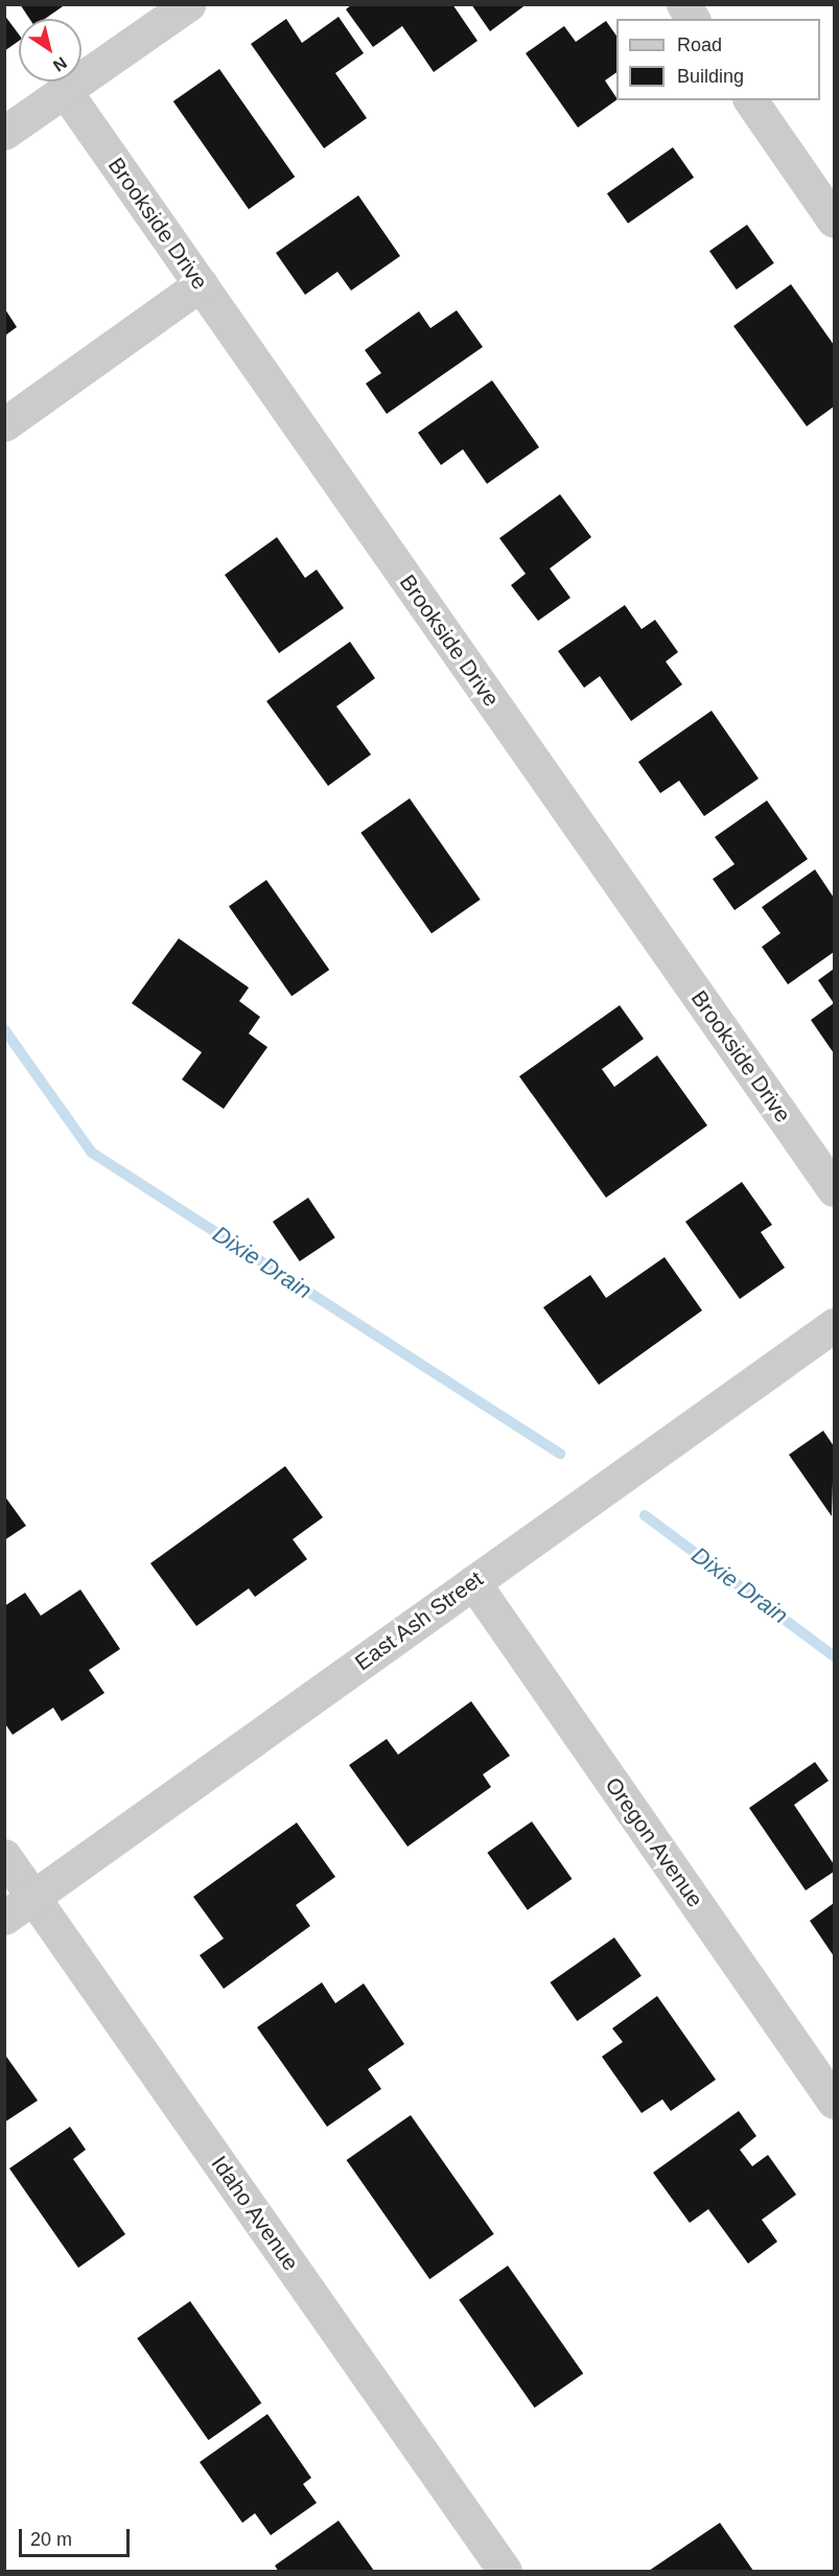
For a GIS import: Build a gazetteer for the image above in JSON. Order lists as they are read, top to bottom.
{
  "streets": {
    "street": [
      "Brookside Drive",
      "East Ash Street",
      "Oregon Avenue",
      "Idaho Avenue"
    ]
  },
  "crossings": [
    ["East Ash Street", "Oregon Avenue"],
    ["East Ash Street", "Idaho Avenue"]
  ],
  "water": ["Dixie Drain"],
  "legend": ["Road", "Building"],
  "scale_bar": "20 m",
  "north": "bottom right"
}
